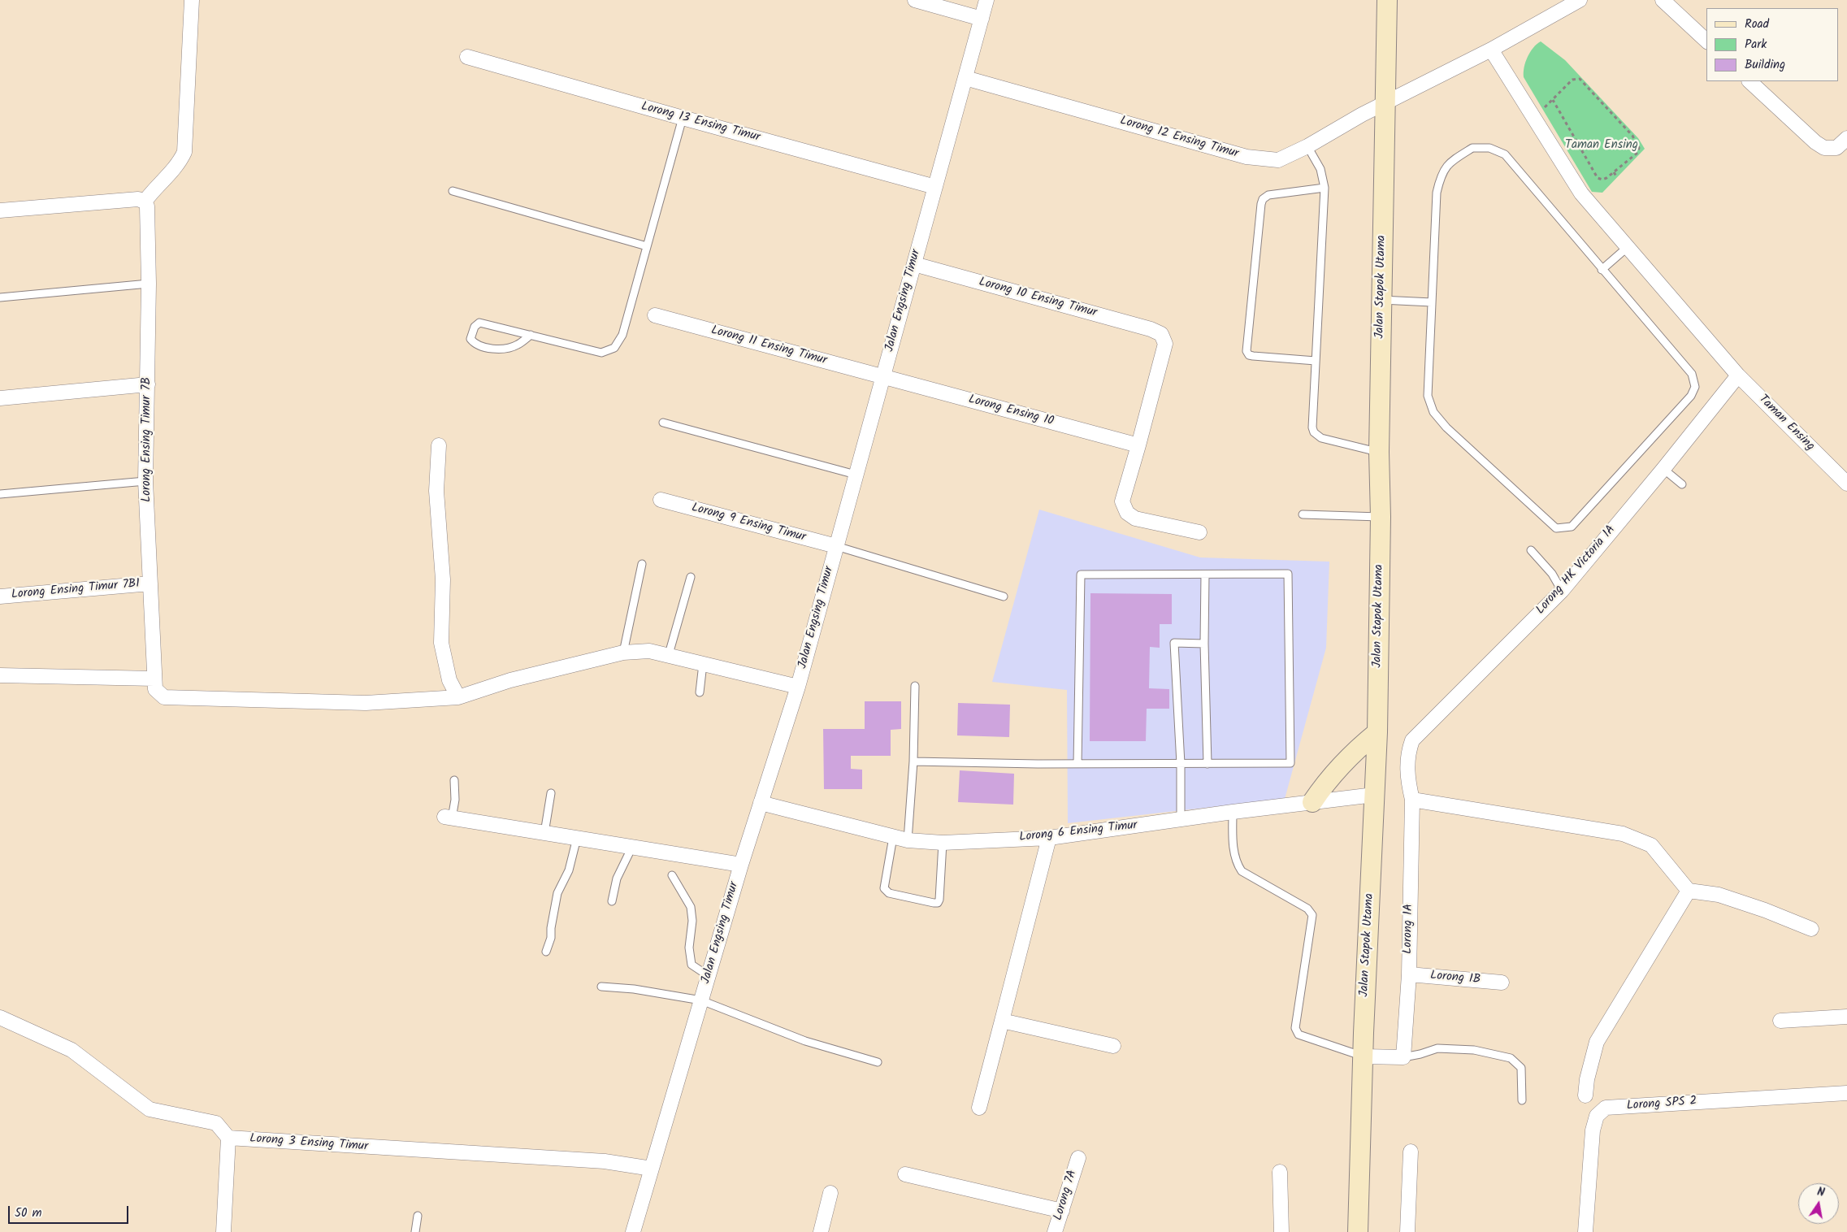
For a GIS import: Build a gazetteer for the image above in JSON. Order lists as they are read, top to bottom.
{
  "streets": {
    "main road": ["Jalan Stapok Utama"],
    "street": [
      "Lorong 13 Ensing Timur",
      "Lorong 12 Ensing Timur",
      "Lorong 10 Ensing Timur",
      "Jalan Engsing Timur",
      "Lorong 11 Ensing Timur",
      "Lorong Ensing 10",
      "Taman Ensing",
      "Lorong Ensing Timur 7B",
      "Lorong 9 Ensing Timur",
      "Lorong HK Victoria 1A",
      "Lorong Ensing Timur 7B1",
      "Lorong 6 Ensing Timur",
      "Lorong 1A",
      "Lorong 1B",
      "Lorong SPS 2",
      "Lorong 3 Ensing Timur",
      "Lorong 7A"
    ]
  },
  "crossings": [
    ["Lorong 13 Ensing Timur", "Jalan Engsing Timur"],
    ["Lorong 12 Ensing Timur", "Jalan Stapok Utama"],
    ["Lorong 12 Ensing Timur", "Jalan Engsing Timur"],
    ["Jalan Stapok Utama", "Lorong 6 Ensing Timur"],
    ["Lorong 10 Ensing Timur", "Jalan Engsing Timur"],
    ["Lorong 10 Ensing Timur", "Lorong Ensing 10"],
    ["Jalan Engsing Timur", "Lorong 11 Ensing Timur"],
    ["Jalan Engsing Timur", "Lorong Ensing 10"],
    ["Jalan Engsing Timur", "Lorong 9 Ensing Timur"],
    ["Jalan Engsing Timur", "Lorong 6 Ensing Timur"],
    ["Jalan Engsing Timur", "Lorong 3 Ensing Timur"],
    ["Lorong 11 Ensing Timur", "Lorong Ensing 10"],
    ["Taman Ensing", "Lorong HK Victoria 1A"],
    ["Lorong Ensing Timur 7B", "Lorong Ensing Timur 7B1"],
    ["Lorong HK Victoria 1A", "Lorong 1A"],
    ["Lorong 1A", "Lorong 1B"]
  ],
  "parks": ["Taman Ensing"],
  "legend": ["Road", "Park", "Building"],
  "scale_bar": "50 m",
  "north": "top"
}
